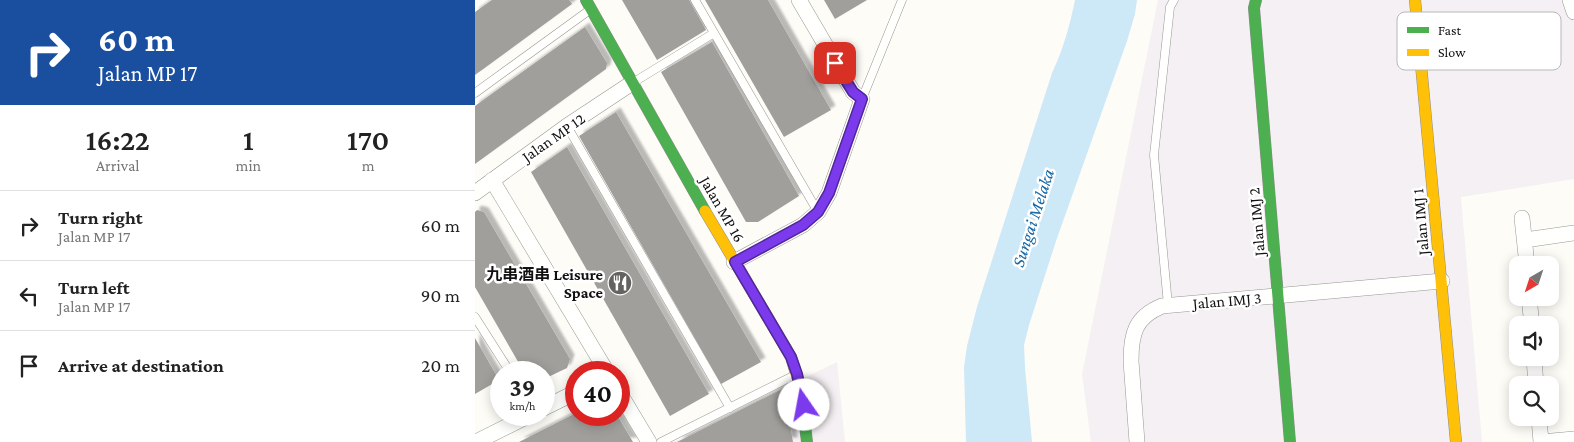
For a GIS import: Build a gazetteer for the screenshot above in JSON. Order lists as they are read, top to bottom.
{
  "streets": {
    "street": [
      "Jalan MP 12",
      "Jalan MP 16",
      "Jalan IMJ 2",
      "Jalan IMJ 1",
      "Jalan IMJ 3"
    ]
  },
  "crossings": [
    ["Jalan MP 12", "Jalan MP 16"],
    ["Jalan IMJ 2", "Jalan IMJ 3"],
    ["Jalan IMJ 1", "Jalan IMJ 3"]
  ],
  "water": ["Sungai Melaka"],
  "places": {
    "restaurant": ["九串酒串 Leisure Space"]
  },
  "legend": ["Fast", "Slow"],
  "north": "bottom left",
  "page": {
    "turn": ["60 m", "Jalan MP 17"],
    "eta": [
      "16:22",
      "Arrival",
      "1",
      "min",
      "170",
      "m"
    ],
    "list": [
      {
        "name": "Turn right",
        "note": "Jalan MP 17",
        "value": "60 m"
      },
      {
        "name": "Turn left",
        "note": "Jalan MP 17",
        "value": "90 m"
      },
      {
        "name": "Arrive at destination",
        "value": "20 m"
      }
    ],
    "speed": "39 km/h",
    "limit": "40"
  }
}
